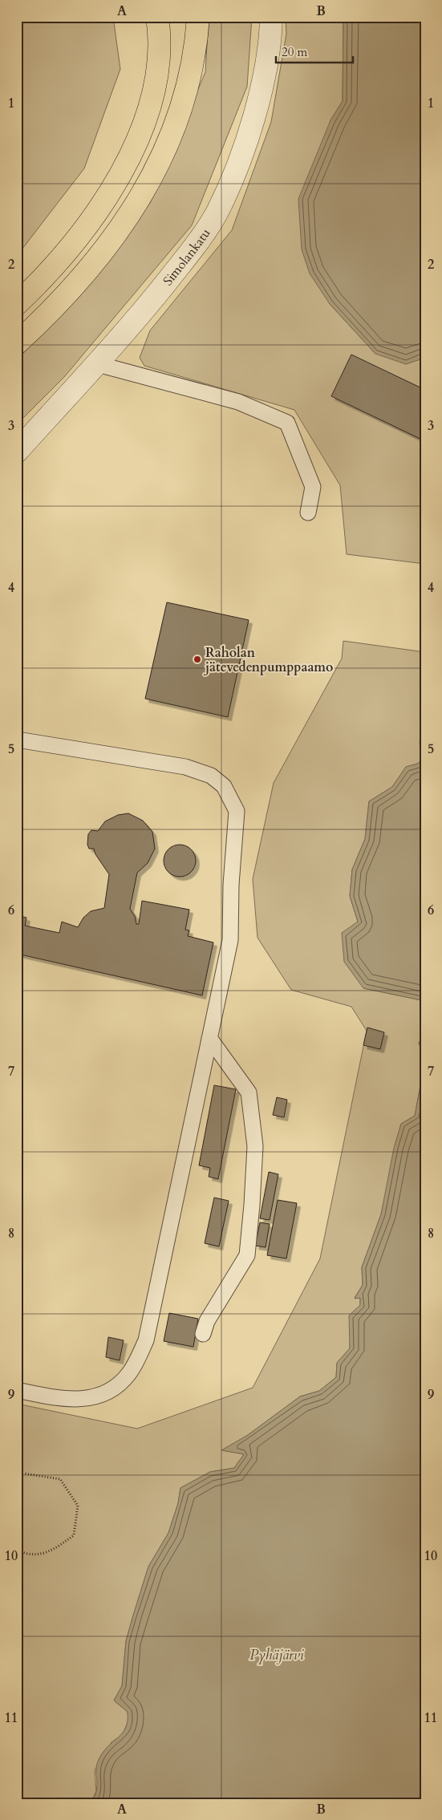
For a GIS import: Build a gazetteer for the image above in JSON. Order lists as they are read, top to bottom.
{
  "streets": {
    "street": ["Simolankatu"]
  },
  "water": ["Pyhäjärvi"],
  "places": ["Raholan jätevedenpumppaamo"],
  "scale_bar": "20 m",
  "grid": {
    "columns": ["A", "B"],
    "rows": [
      "1",
      "2",
      "3",
      "4",
      "5",
      "6",
      "7",
      "8",
      "9",
      "10",
      "11"
    ]
  }
}
